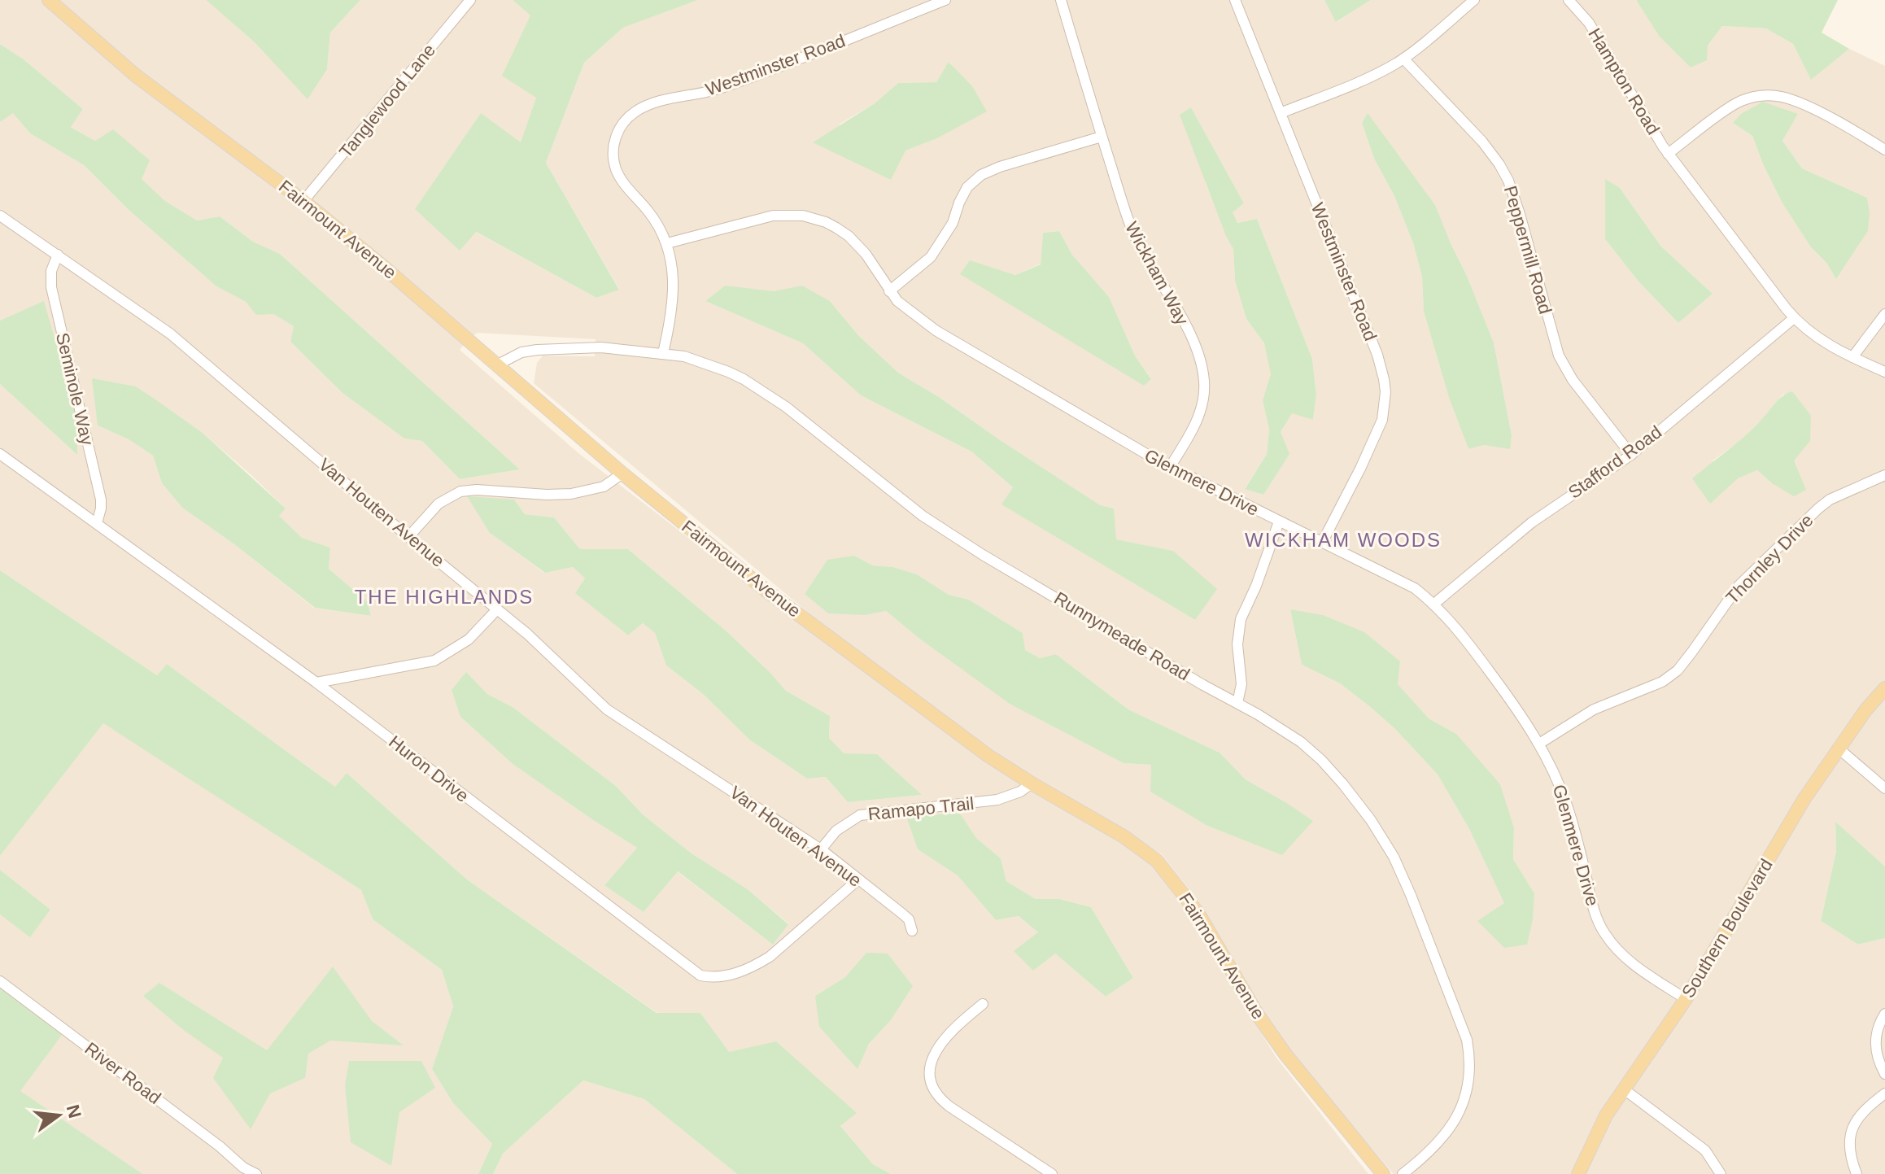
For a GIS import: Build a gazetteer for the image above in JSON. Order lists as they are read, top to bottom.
{
  "streets": {
    "main road": ["Fairmount Avenue", "Southern Boulevard"],
    "street": [
      "Westminster Road",
      "Hampton Road",
      "Tanglewood Lane",
      "Peppermill Road",
      "Wickham Way",
      "Seminole Way",
      "Stafford Road",
      "Glenmere Drive",
      "Van Houten Avenue",
      "Thornley Drive",
      "Runnymeade Road",
      "Huron Drive",
      "Ramapo Trail",
      "River Road"
    ]
  },
  "crossings": [
    ["Westminster Road", "Glenmere Drive"],
    ["Westminster Road", "Runnymeade Road"],
    ["Tanglewood Lane", "Fairmount Avenue"],
    ["Fairmount Avenue", "Runnymeade Road"],
    ["Fairmount Avenue", "Ramapo Trail"],
    ["Peppermill Road", "Stafford Road"],
    ["Wickham Way", "Glenmere Drive"],
    ["Seminole Way", "Van Houten Avenue"],
    ["Seminole Way", "Huron Drive"],
    ["Stafford Road", "Glenmere Drive"],
    ["Glenmere Drive", "Thornley Drive"],
    ["Glenmere Drive", "Southern Boulevard"],
    ["Van Houten Avenue", "Huron Drive"],
    ["Van Houten Avenue", "Ramapo Trail"]
  ],
  "districts": ["WICKHAM WOODS", "THE HIGHLANDS"],
  "north": "right"
}
